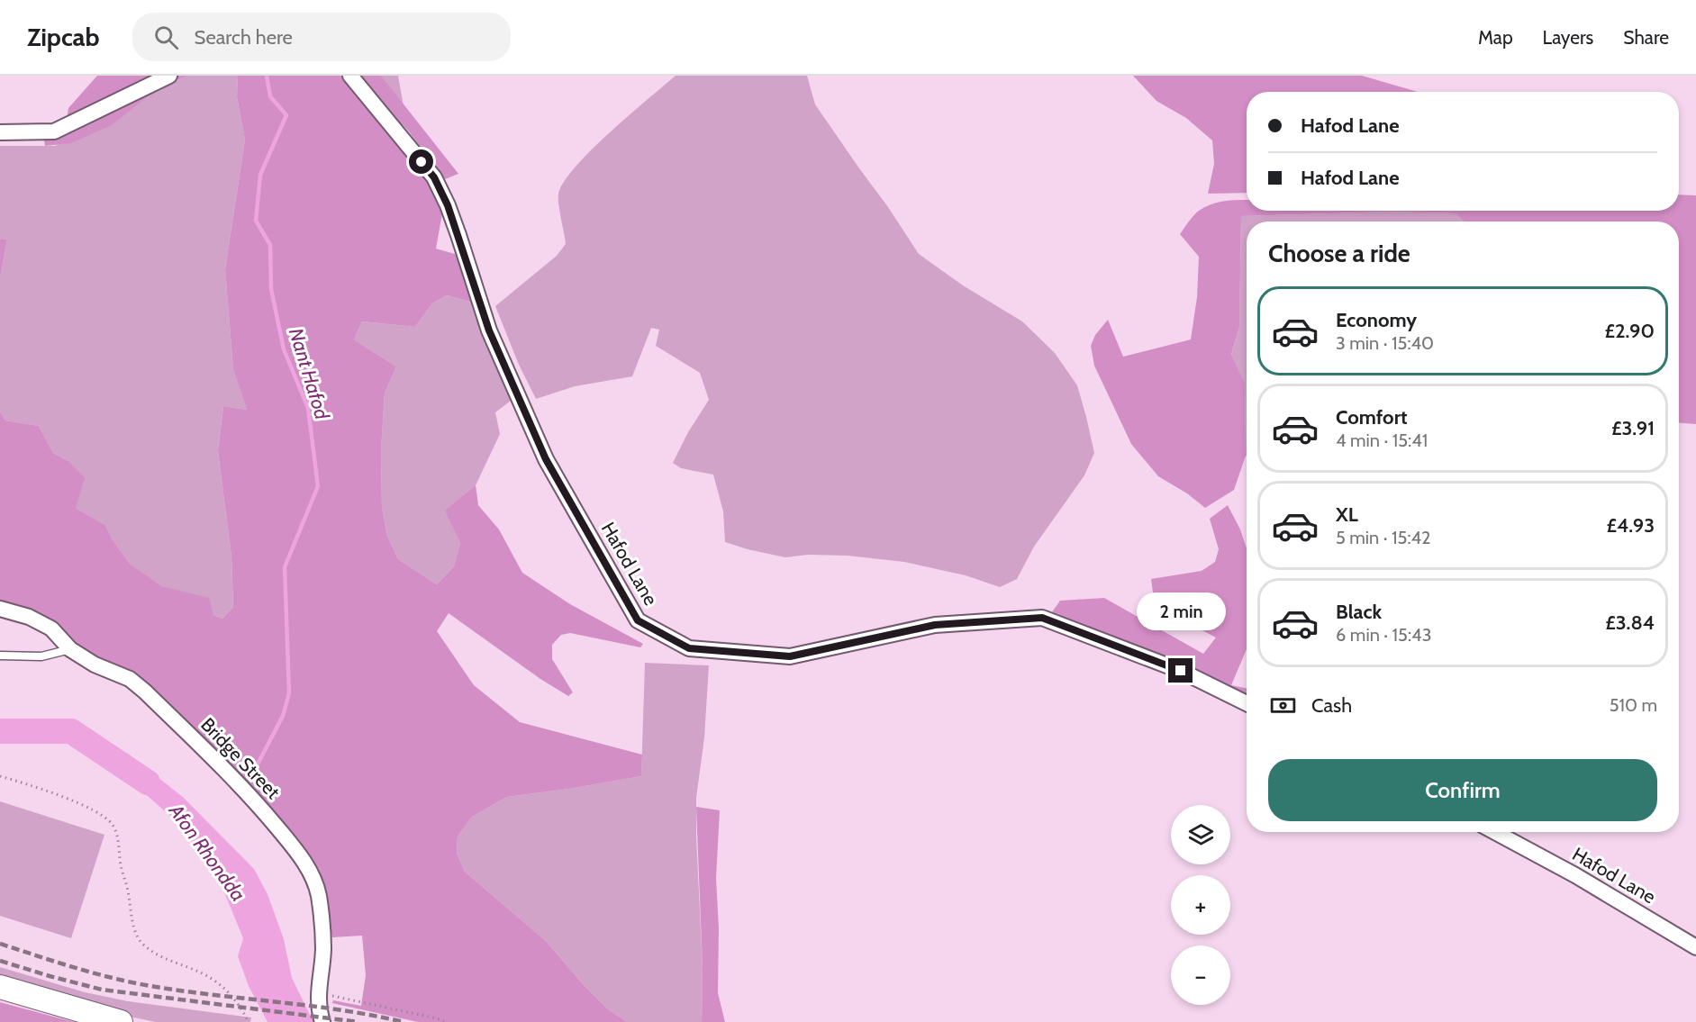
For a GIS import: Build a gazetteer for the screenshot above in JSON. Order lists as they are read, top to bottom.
{
  "streets": {
    "street": ["Hafod Lane", "Bridge Street"]
  },
  "water": ["Nant Hafod", "Afon Rhondda"],
  "page": {
    "header": "Zipcab",
    "search": "Search here",
    "nav": ["Map", "Layers", "Share"],
    "banner": ["Hafod Lane", "Hafod Lane"],
    "heading": "Choose a ride",
    "list": [
      {
        "name": "Economy",
        "note": "3 min · 15:40",
        "value": "£2.90"
      },
      {
        "name": "Comfort",
        "note": "4 min · 15:41",
        "value": "£3.91"
      },
      {
        "name": "XL",
        "note": "5 min · 15:42",
        "value": "£4.93"
      },
      {
        "name": "Black",
        "note": "6 min · 15:43",
        "value": "£3.84"
      }
    ],
    "bubble": "2 min",
    "pay": ["Cash", "510 m"],
    "buttons": "Confirm",
    "map_buttons": ["+", "−"]
  }
}
